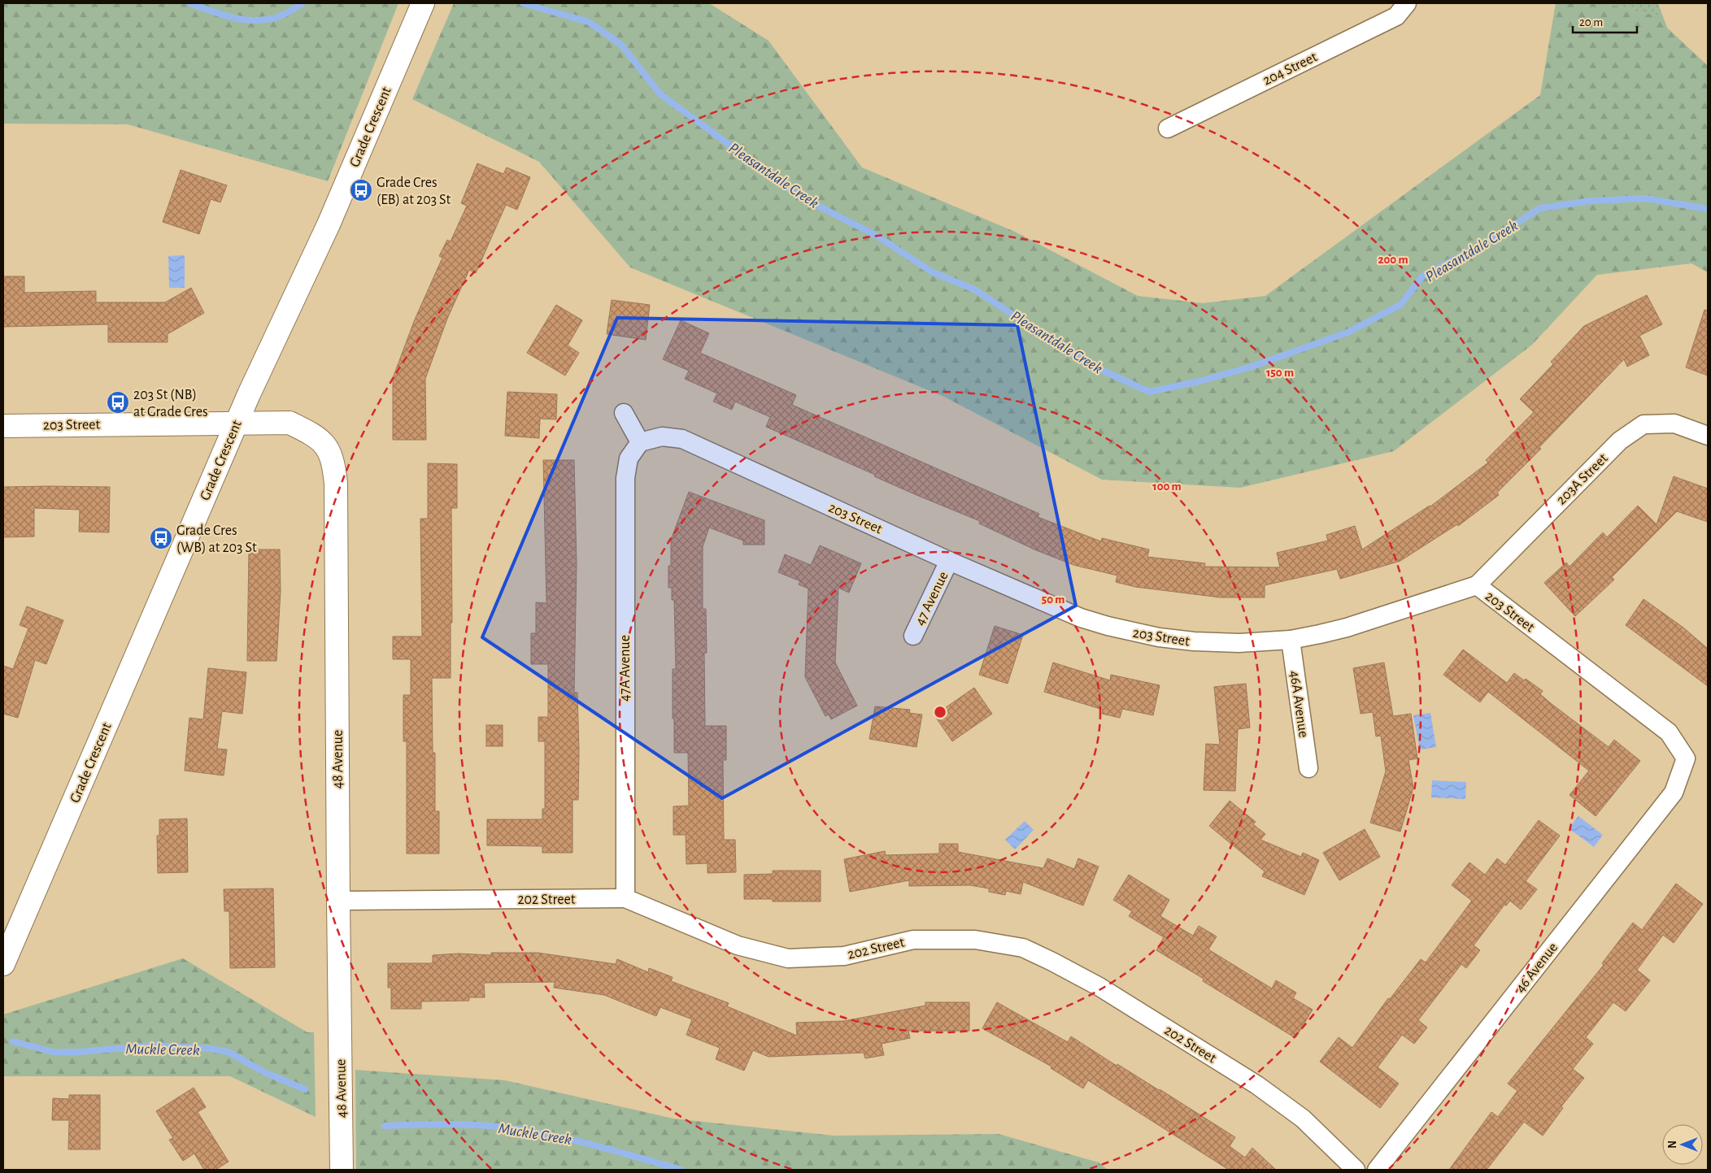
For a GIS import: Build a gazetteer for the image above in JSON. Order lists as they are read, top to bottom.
{
  "streets": {
    "street": [
      "204 Street",
      "Grade Crescent",
      "203 Street",
      "203A Street",
      "47 Avenue",
      "47A Avenue",
      "46A Avenue",
      "48 Avenue",
      "202 Street",
      "46 Avenue"
    ]
  },
  "crossings": [
    ["Grade Crescent", "203 Street"],
    ["Grade Crescent", "48 Avenue"],
    ["203 Street", "203A Street"],
    ["203 Street", "47 Avenue"],
    ["203 Street", "47A Avenue"],
    ["203 Street", "46A Avenue"],
    ["203 Street", "48 Avenue"],
    ["203 Street", "46 Avenue"],
    ["47A Avenue", "202 Street"],
    ["48 Avenue", "202 Street"]
  ],
  "water": ["Pleasantdale Creek", "Muckle Creek"],
  "places": {
    "bus stop": ["Grade Cres (EB) at 203 St", "203 St (NB) at Grade Cres", "Grade Cres (WB) at 203 St"]
  },
  "scale_bar": "20 m",
  "north": "left",
  "rings": [
    "200 m",
    "150 m",
    "100 m",
    "50 m"
  ]
}
